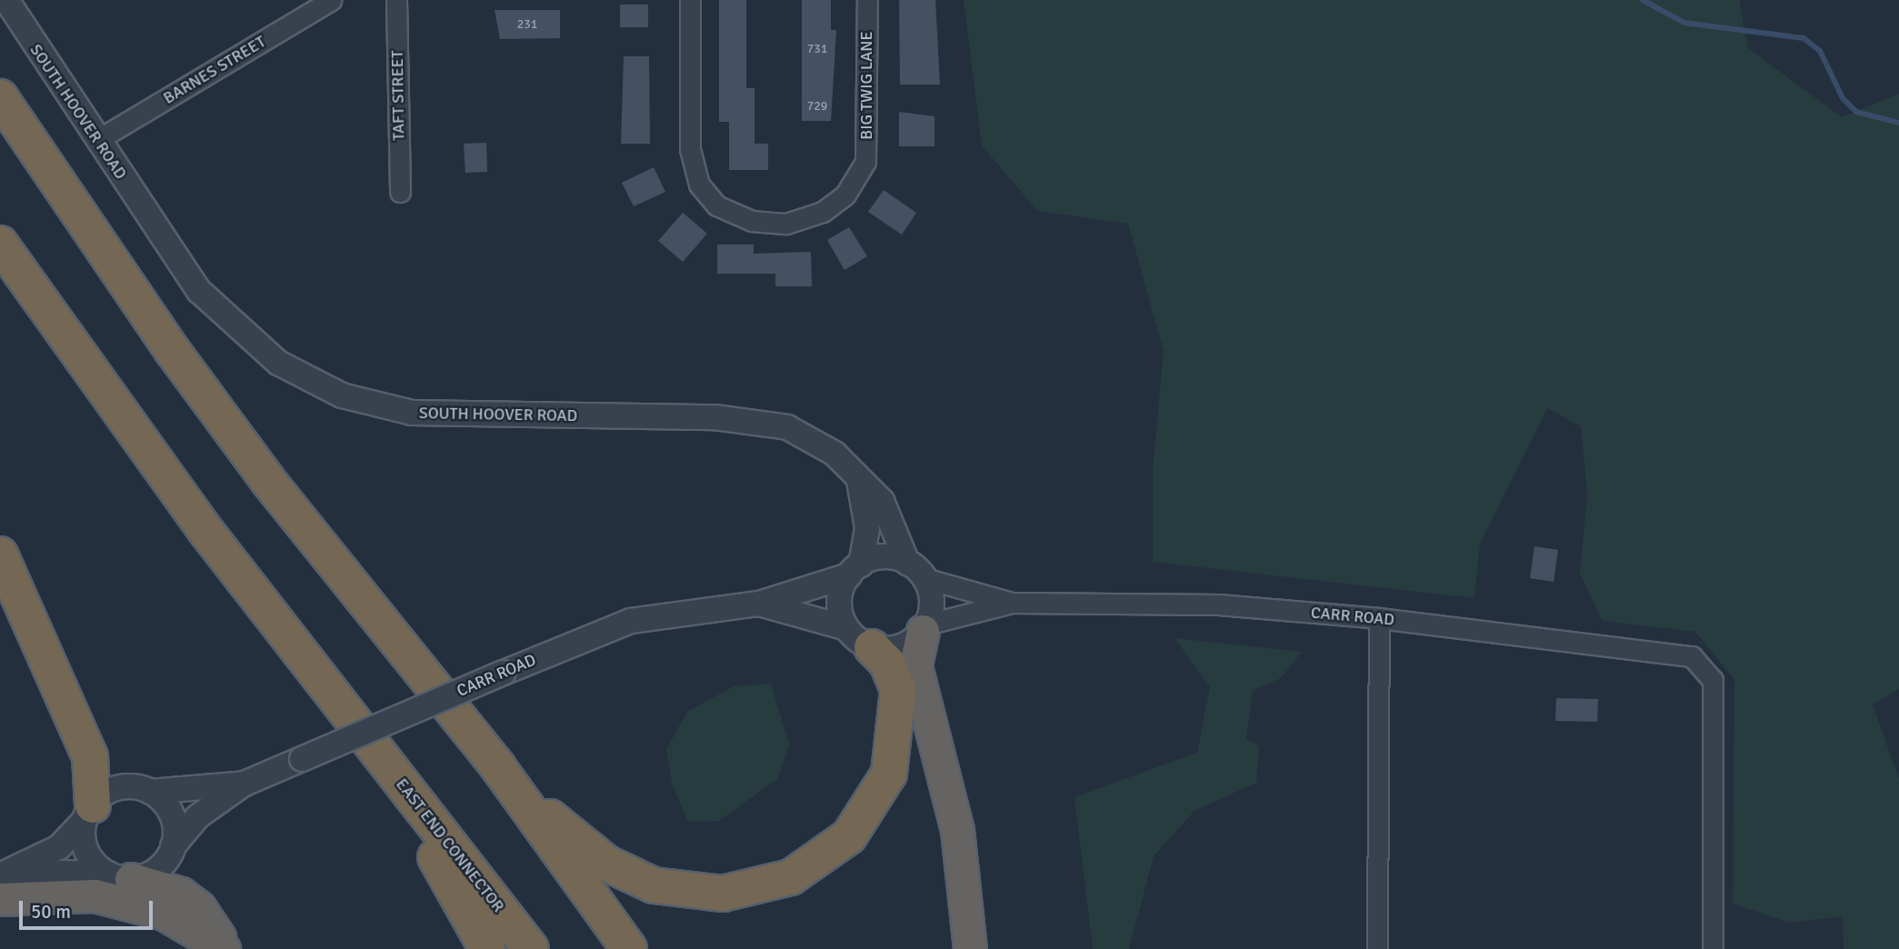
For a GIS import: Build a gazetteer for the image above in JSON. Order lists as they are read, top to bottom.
{
  "streets": {
    "highway": ["EAST END CONNECTOR"],
    "street": [
      "BARNES STREET",
      "BIG TWIG LANE",
      "TAFT STREET",
      "SOUTH HOOVER ROAD",
      "CARR ROAD"
    ]
  },
  "crossings": [
    ["BARNES STREET", "SOUTH HOOVER ROAD"],
    ["SOUTH HOOVER ROAD", "CARR ROAD"]
  ],
  "house_numbers": ["231", "731", "729"],
  "scale_bar": "50 m"
}
